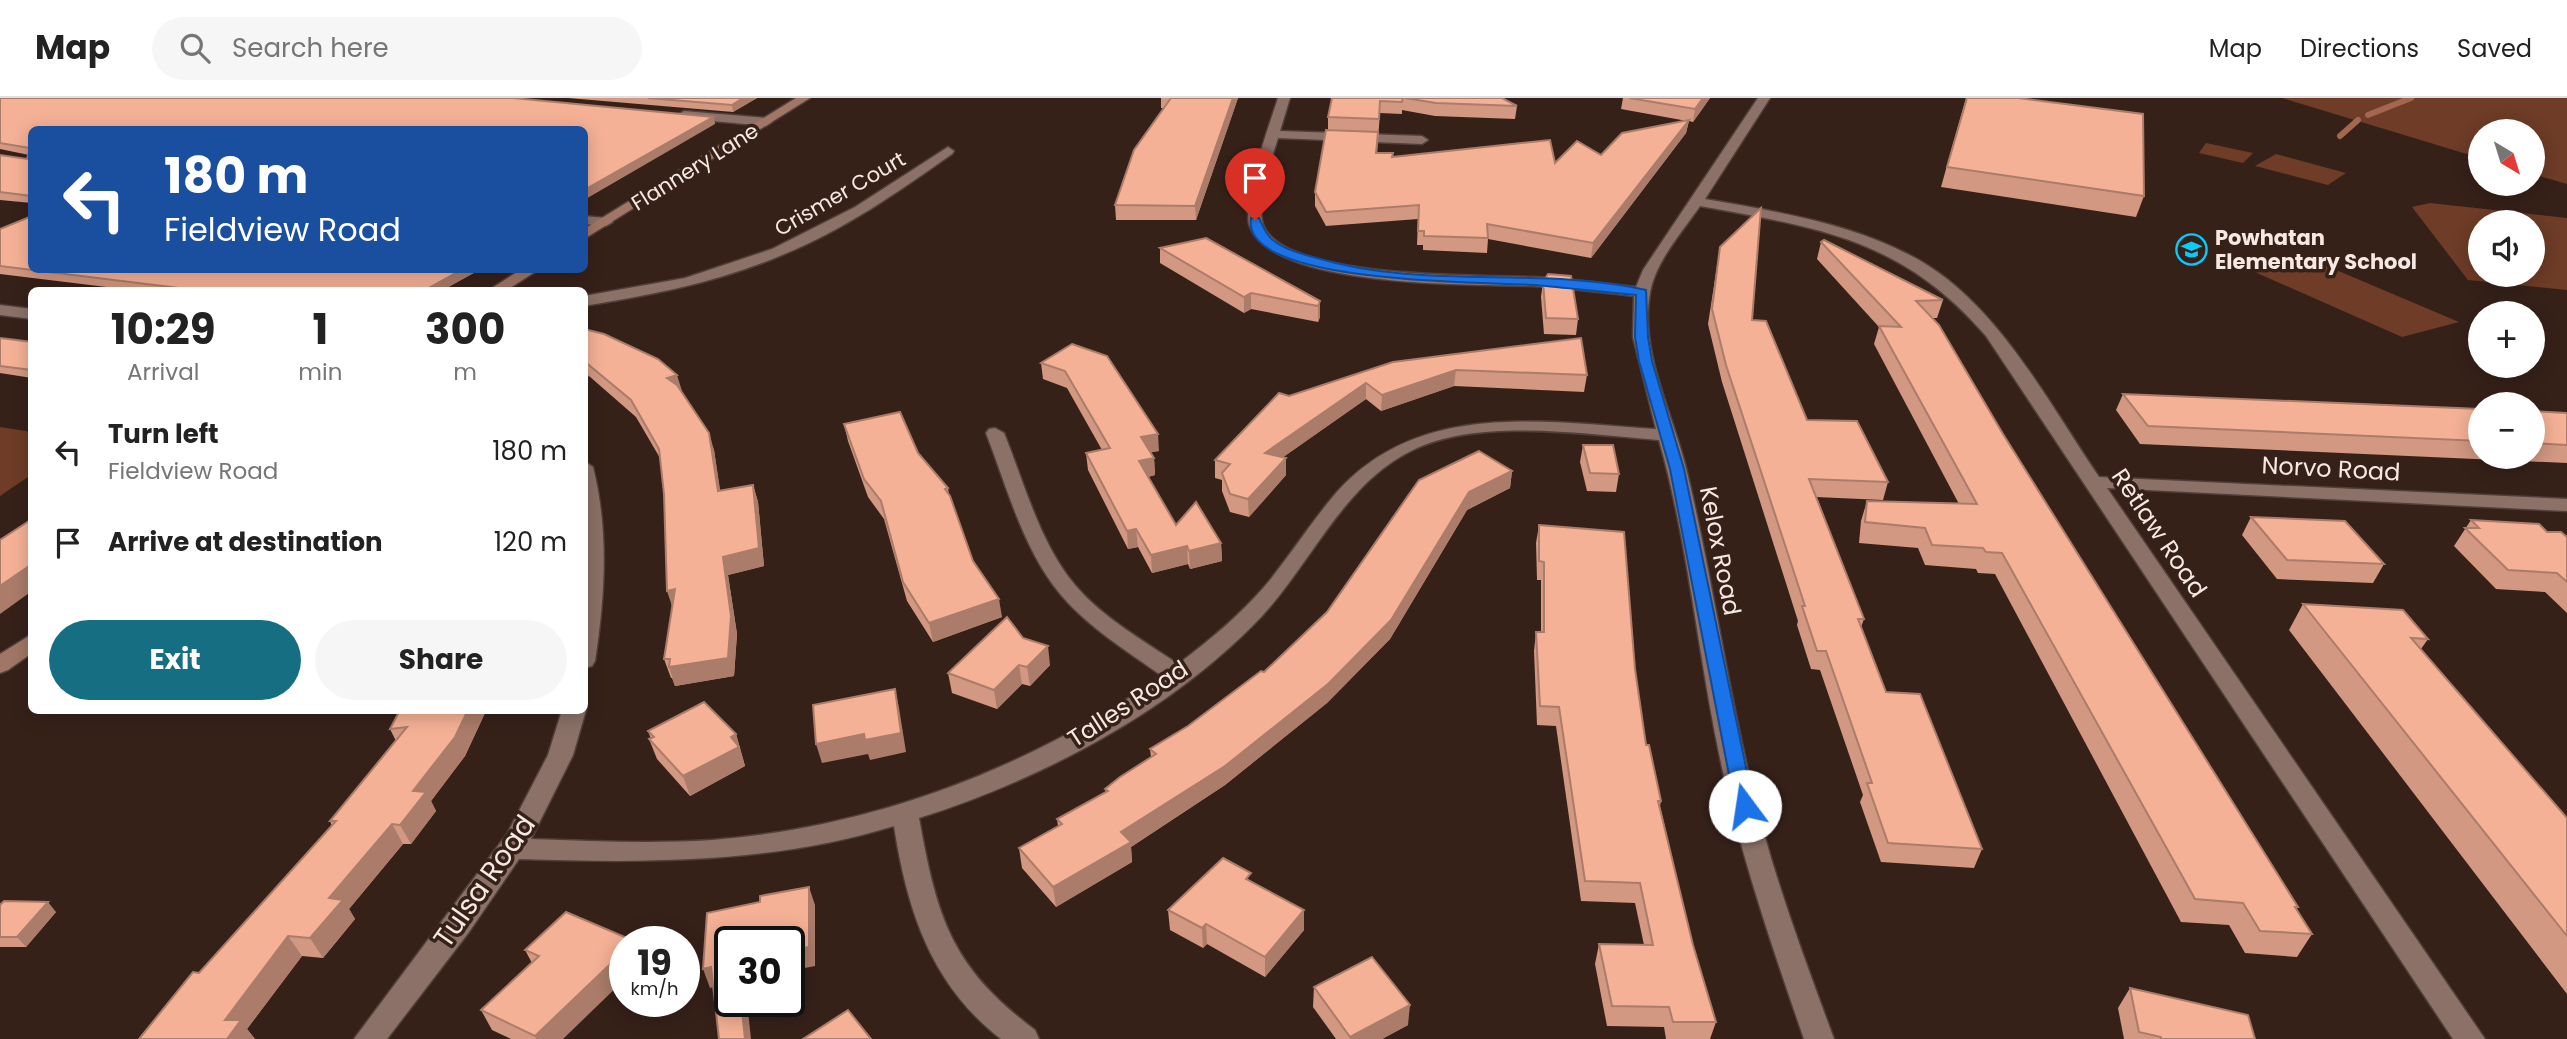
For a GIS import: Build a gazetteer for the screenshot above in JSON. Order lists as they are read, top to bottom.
{
  "streets": {
    "street": [
      "Flannery Lane",
      "Crismer Court",
      "Norvo Road",
      "Retlaw Road",
      "Kelox Road",
      "Talles Road",
      "Tulsa Road"
    ]
  },
  "crossings": [
    ["Norvo Road", "Retlaw Road"],
    ["Retlaw Road", "Kelox Road"],
    ["Kelox Road", "Talles Road"],
    ["Talles Road", "Tulsa Road"]
  ],
  "places": {
    "school or university": ["Powhatan Elementary School"]
  },
  "north": "bottom right",
  "page": {
    "header": "Map",
    "search": "Search here",
    "nav": ["Map", "Directions", "Saved"],
    "map_buttons": ["+", "−"],
    "turn": ["180 m", "Fieldview Road"],
    "eta": [
      "10:29",
      "Arrival",
      "1",
      "min",
      "300",
      "m"
    ],
    "list": [
      {
        "name": "Turn left",
        "note": "Fieldview Road",
        "value": "180 m"
      },
      {
        "name": "Arrive at destination",
        "value": "120 m"
      }
    ],
    "buttons": ["Exit", "Share"],
    "speed": "19 km/h",
    "limit": "30"
  }
}
